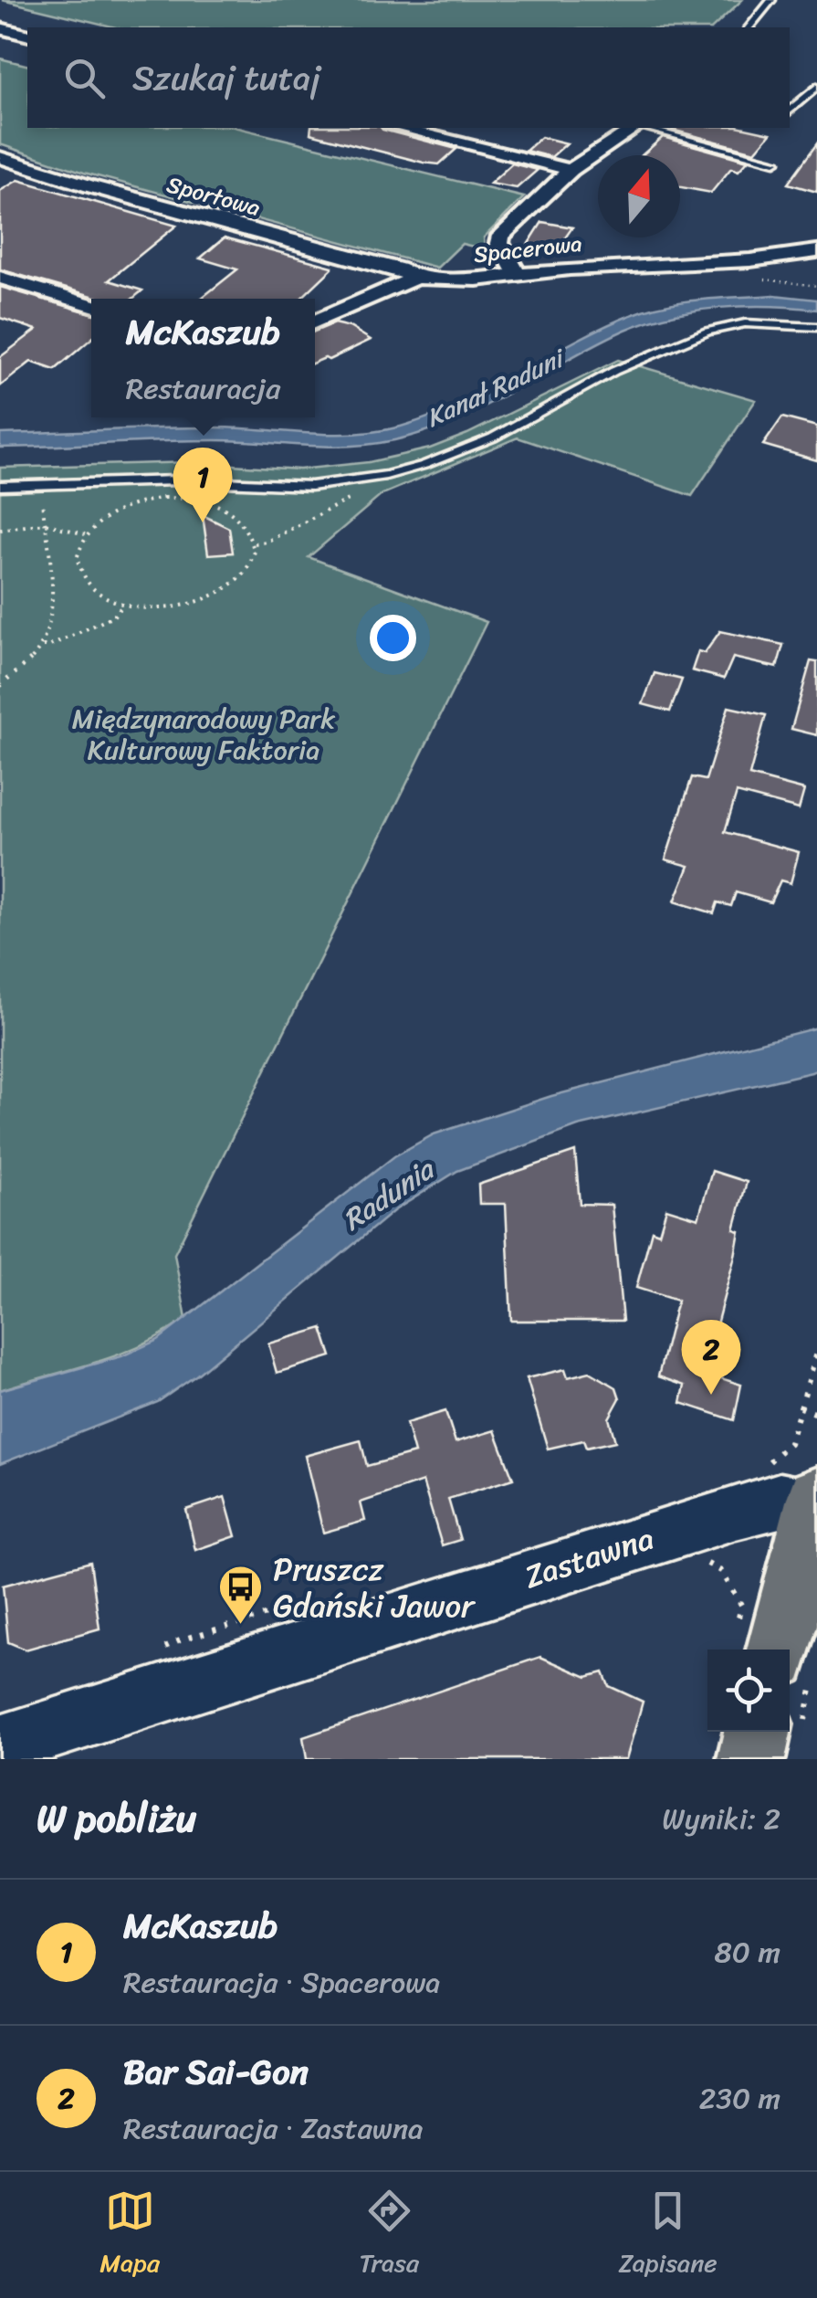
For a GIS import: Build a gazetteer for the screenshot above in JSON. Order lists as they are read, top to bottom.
{
  "streets": {
    "main road": ["Zastawna"],
    "street": ["Sportowa", "Spacerowa"]
  },
  "crossings": [
    ["Sportowa", "Spacerowa"]
  ],
  "water": ["Kanał Raduni", "Radunia"],
  "parks": ["Międzynarodowy Park Kulturowy Faktoria"],
  "places": {
    "bus stop": ["Pruszcz Gdański Jawor"]
  },
  "north": "top",
  "page": {
    "search": "Szukaj tutaj",
    "popup": ["McKaszub", "Restauracja"],
    "pins": ["1", "2"],
    "heading": ["W pobliżu", "Wyniki: 2"],
    "list": [
      {
        "mark": "1",
        "name": "McKaszub",
        "note": "Restauracja · Spacerowa",
        "value": "80 m"
      },
      {
        "mark": "2",
        "name": "Bar Sai-Gon",
        "note": "Restauracja · Zastawna",
        "value": "230 m"
      }
    ],
    "nav": ["Mapa", "Trasa", "Zapisane"]
  }
}
